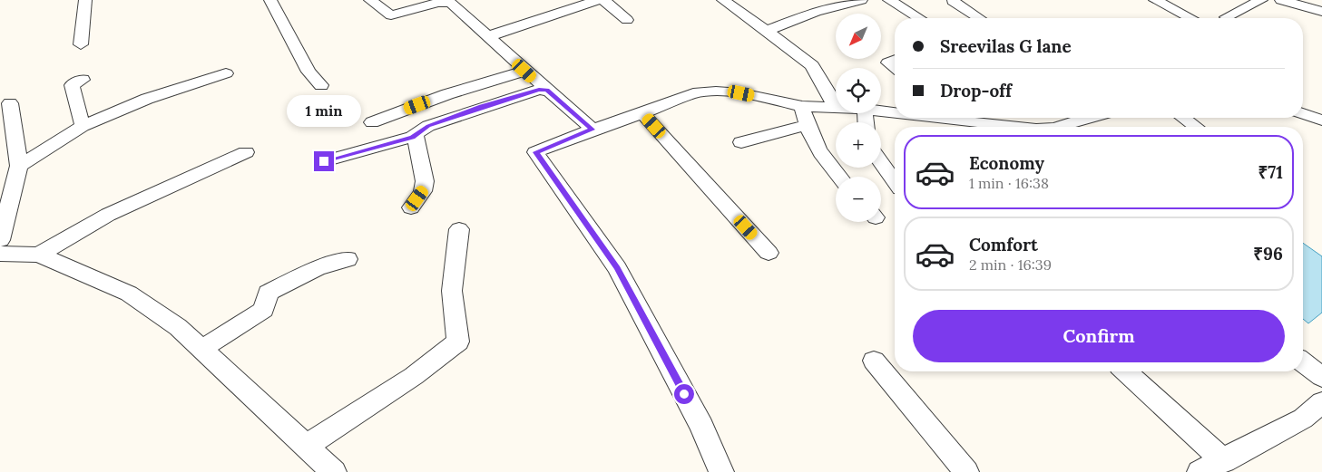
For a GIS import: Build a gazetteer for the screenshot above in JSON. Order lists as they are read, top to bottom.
{
  "north": "bottom left",
  "page": {
    "map_buttons": ["+", "−"],
    "banner": ["Sreevilas G lane", "Drop-off"],
    "bubble": "1 min",
    "list": [
      {
        "name": "Economy",
        "note": "1 min · 16:38",
        "value": "₹71"
      },
      {
        "name": "Comfort",
        "note": "2 min · 16:39",
        "value": "₹96"
      }
    ],
    "buttons": "Confirm"
  }
}
